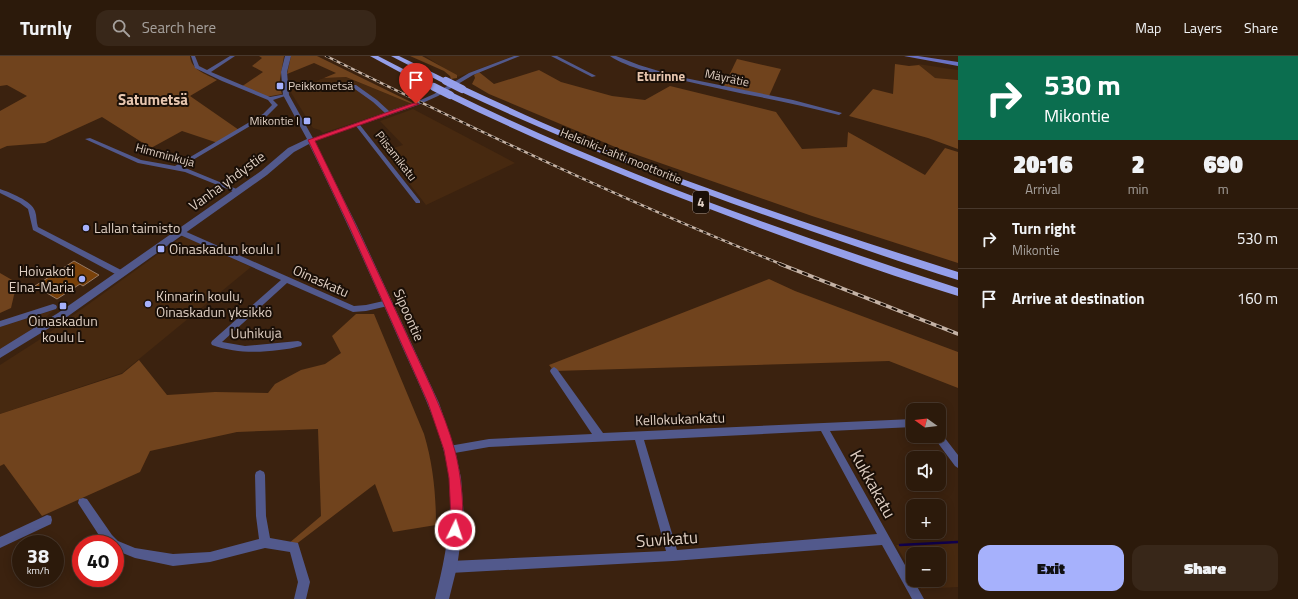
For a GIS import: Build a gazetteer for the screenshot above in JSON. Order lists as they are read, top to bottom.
{
  "streets": {
    "highway": ["Helsinki-Lahti moottoritie", "4"],
    "street": [
      "Mäyrätie",
      "Himminkuja",
      "Piisamikatu",
      "Vanha yhdystie",
      "Oinaskatu",
      "Sipoontie",
      "Uuhikuja",
      "Kellokukankatu",
      "Kukkakatu",
      "Suvikatu"
    ]
  },
  "crossings": [
    ["Himminkuja", "Vanha yhdystie"],
    ["Vanha yhdystie", "Oinaskatu"],
    ["Vanha yhdystie", "Sipoontie"],
    ["Oinaskatu", "Sipoontie"],
    ["Oinaskatu", "Uuhikuja"],
    ["Sipoontie", "Kellokukankatu"],
    ["Sipoontie", "Suvikatu"],
    ["Kellokukankatu", "Kukkakatu"],
    ["Kukkakatu", "Suvikatu"]
  ],
  "districts": ["Eturinne", "Satumetsä"],
  "places": {
    "transit": [
      "Peikkometsä",
      "Mikontie I",
      "Oinaskadun koulu I",
      "Oinaskadun koulu L"
    ],
    "other": ["Lallan taimisto", "Hoivakoti Elna-Maria", "Kinnarin koulu, Oinaskadun yksikkö"]
  },
  "north": "left",
  "page": {
    "header": "Turnly",
    "search": "Search here",
    "nav": ["Map", "Layers", "Share"],
    "turn": ["530 m", "Mikontie"],
    "eta": [
      "20:16",
      "Arrival",
      "2",
      "min",
      "690",
      "m"
    ],
    "list": [
      {
        "name": "Turn right",
        "note": "Mikontie",
        "value": "530 m"
      },
      {
        "name": "Arrive at destination",
        "value": "160 m"
      }
    ],
    "map_buttons": ["+", "−"],
    "speed": "38 km/h",
    "limit": "40",
    "buttons": ["Exit", "Share"]
  }
}
